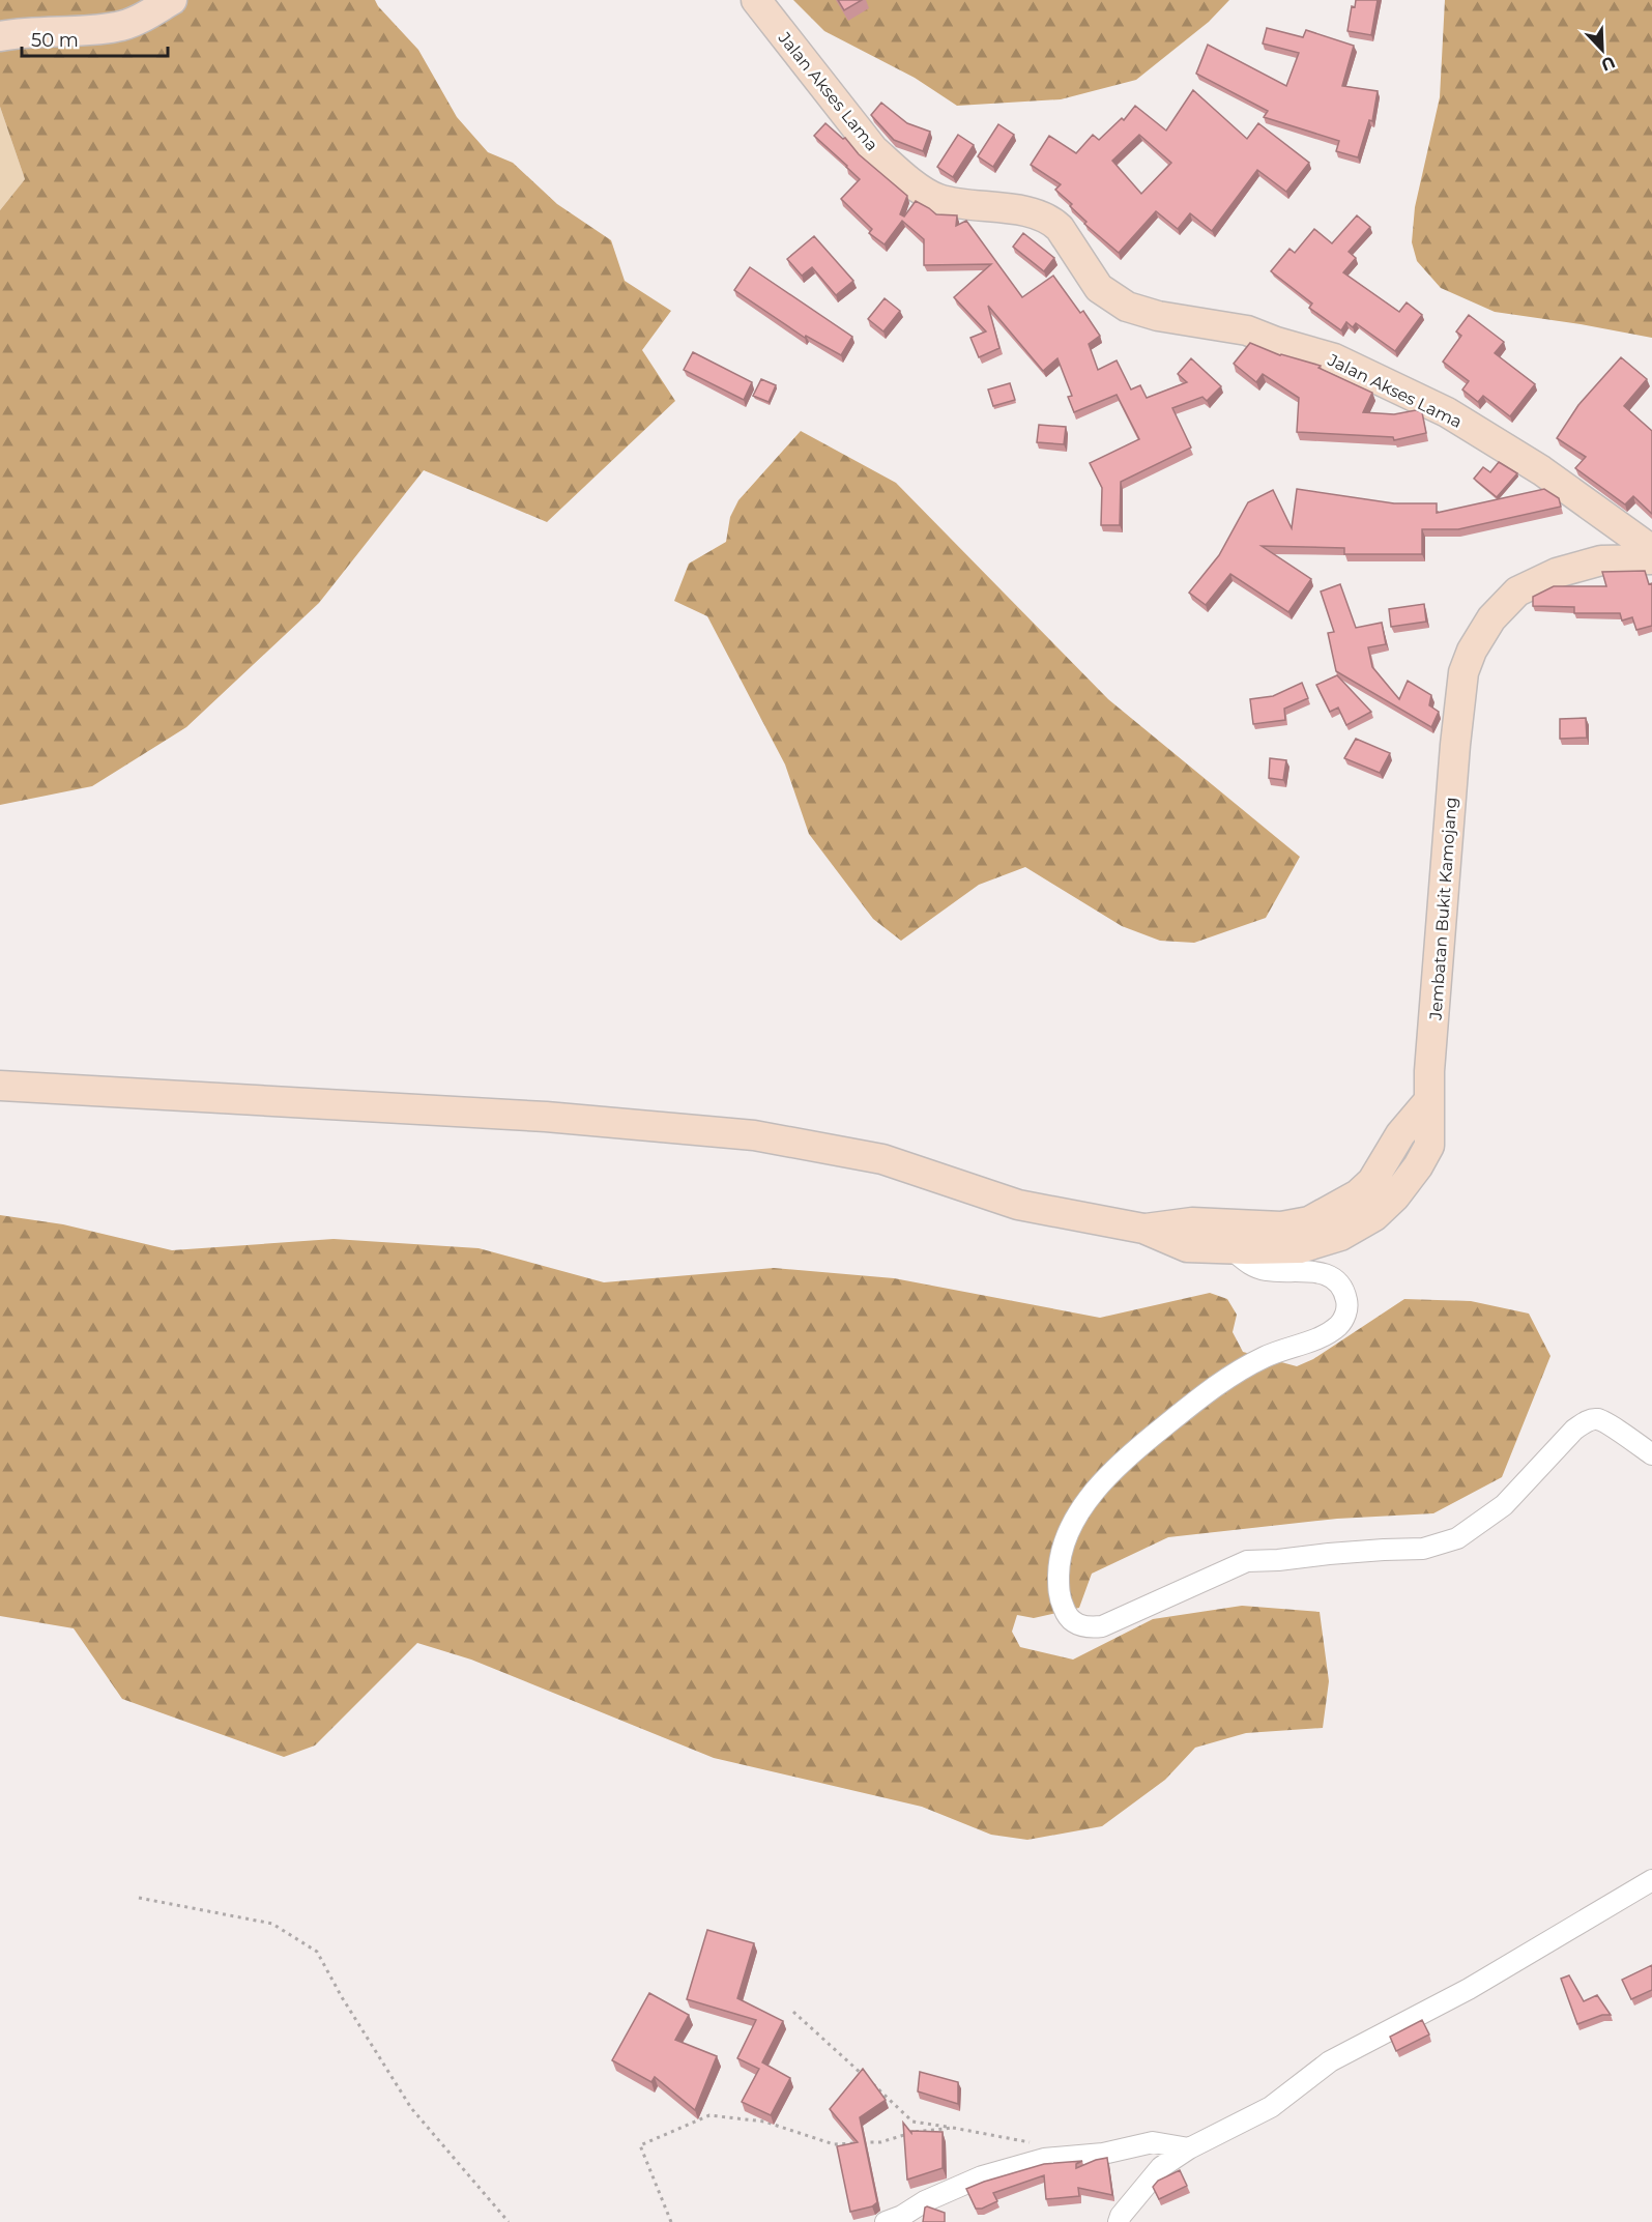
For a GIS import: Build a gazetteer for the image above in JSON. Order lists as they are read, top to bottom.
{
  "streets": {
    "main road": ["Jalan Akses Lama", "Jembatan Bukit Kamojang"]
  },
  "scale_bar": "50 m",
  "north": "bottom right"
}
